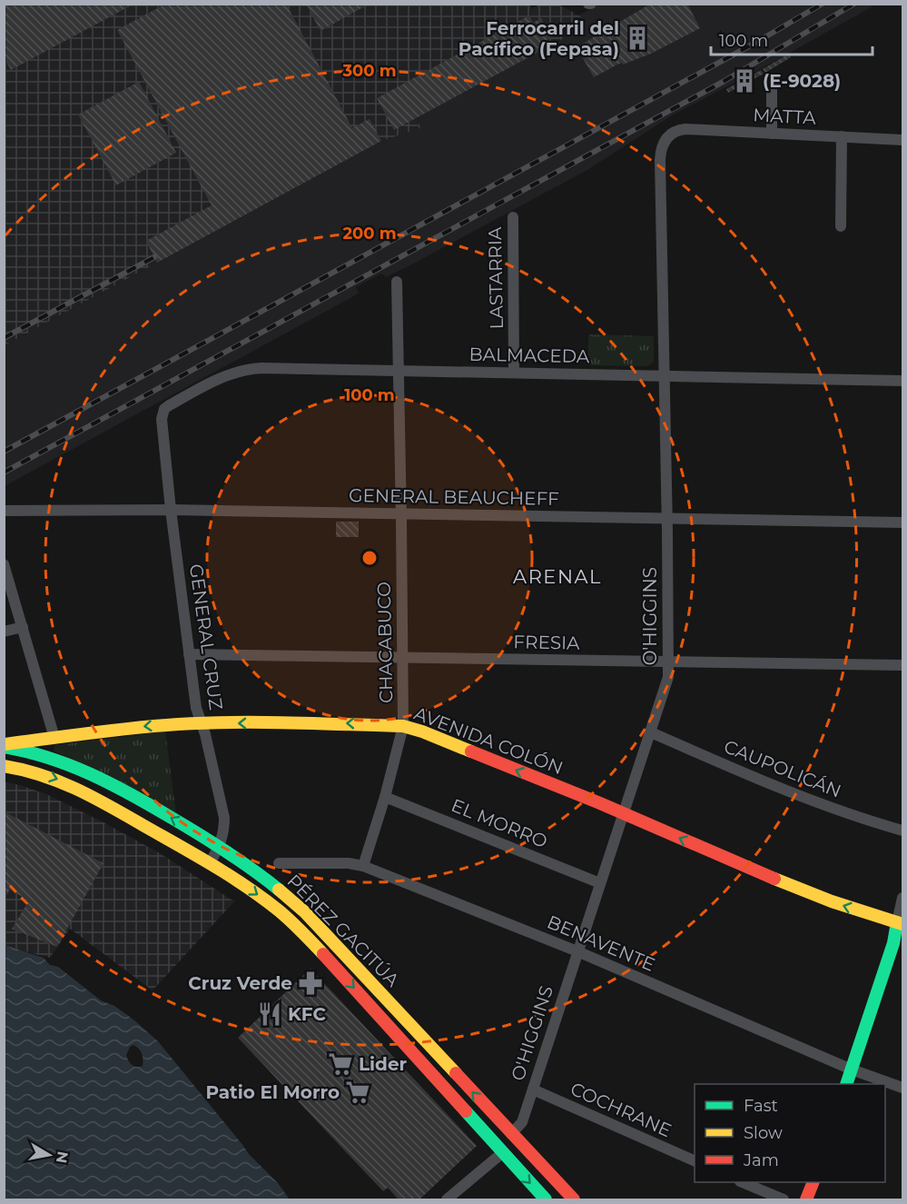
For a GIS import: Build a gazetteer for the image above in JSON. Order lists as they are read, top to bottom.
{
  "streets": {
    "main road": ["AVENIDA COLÓN", "PÉREZ GACITÚA"],
    "street": [
      "MATTA",
      "LASTARRIA",
      "BALMACEDA",
      "GENERAL BEAUCHEFF",
      "O'HIGGINS",
      "GENERAL CRUZ",
      "CHACABUCO",
      "FRESIA",
      "CAUPOLICÁN",
      "EL MORRO",
      "BENAVENTE",
      "COCHRANE"
    ]
  },
  "crossings": [
    ["MATTA", "O'HIGGINS"],
    ["LASTARRIA", "BALMACEDA"],
    ["BALMACEDA", "O'HIGGINS"],
    ["BALMACEDA", "GENERAL CRUZ"],
    ["BALMACEDA", "CHACABUCO"],
    ["GENERAL BEAUCHEFF", "O'HIGGINS"],
    ["GENERAL BEAUCHEFF", "GENERAL CRUZ"],
    ["GENERAL BEAUCHEFF", "CHACABUCO"],
    ["O'HIGGINS", "FRESIA"],
    ["O'HIGGINS", "AVENIDA COLÓN"],
    ["O'HIGGINS", "CAUPOLICÁN"],
    ["O'HIGGINS", "EL MORRO"],
    ["O'HIGGINS", "PÉREZ GACITÚA"],
    ["O'HIGGINS", "BENAVENTE"],
    ["O'HIGGINS", "COCHRANE"],
    ["GENERAL CRUZ", "FRESIA"],
    ["GENERAL CRUZ", "AVENIDA COLÓN"],
    ["GENERAL CRUZ", "PÉREZ GACITÚA"],
    ["CHACABUCO", "FRESIA"],
    ["CHACABUCO", "AVENIDA COLÓN"],
    ["CHACABUCO", "EL MORRO"],
    ["CHACABUCO", "BENAVENTE"],
    ["AVENIDA COLÓN", "PÉREZ GACITÚA"]
  ],
  "one_way": ["AVENIDA COLÓN"],
  "districts": ["ARENAL"],
  "places": {
    "building": ["Ferrocarril del Pacífico (Fepasa)", "(E-9028)"],
    "pharmacy": ["Cruz Verde"],
    "restaurant": ["KFC"],
    "supermarket": ["Lider", "Patio El Morro"]
  },
  "legend": ["Fast", "Slow", "Jam"],
  "scale_bar": "100 m",
  "north": "right",
  "rings": ["300 m", "200 m", "100 m"]
}
